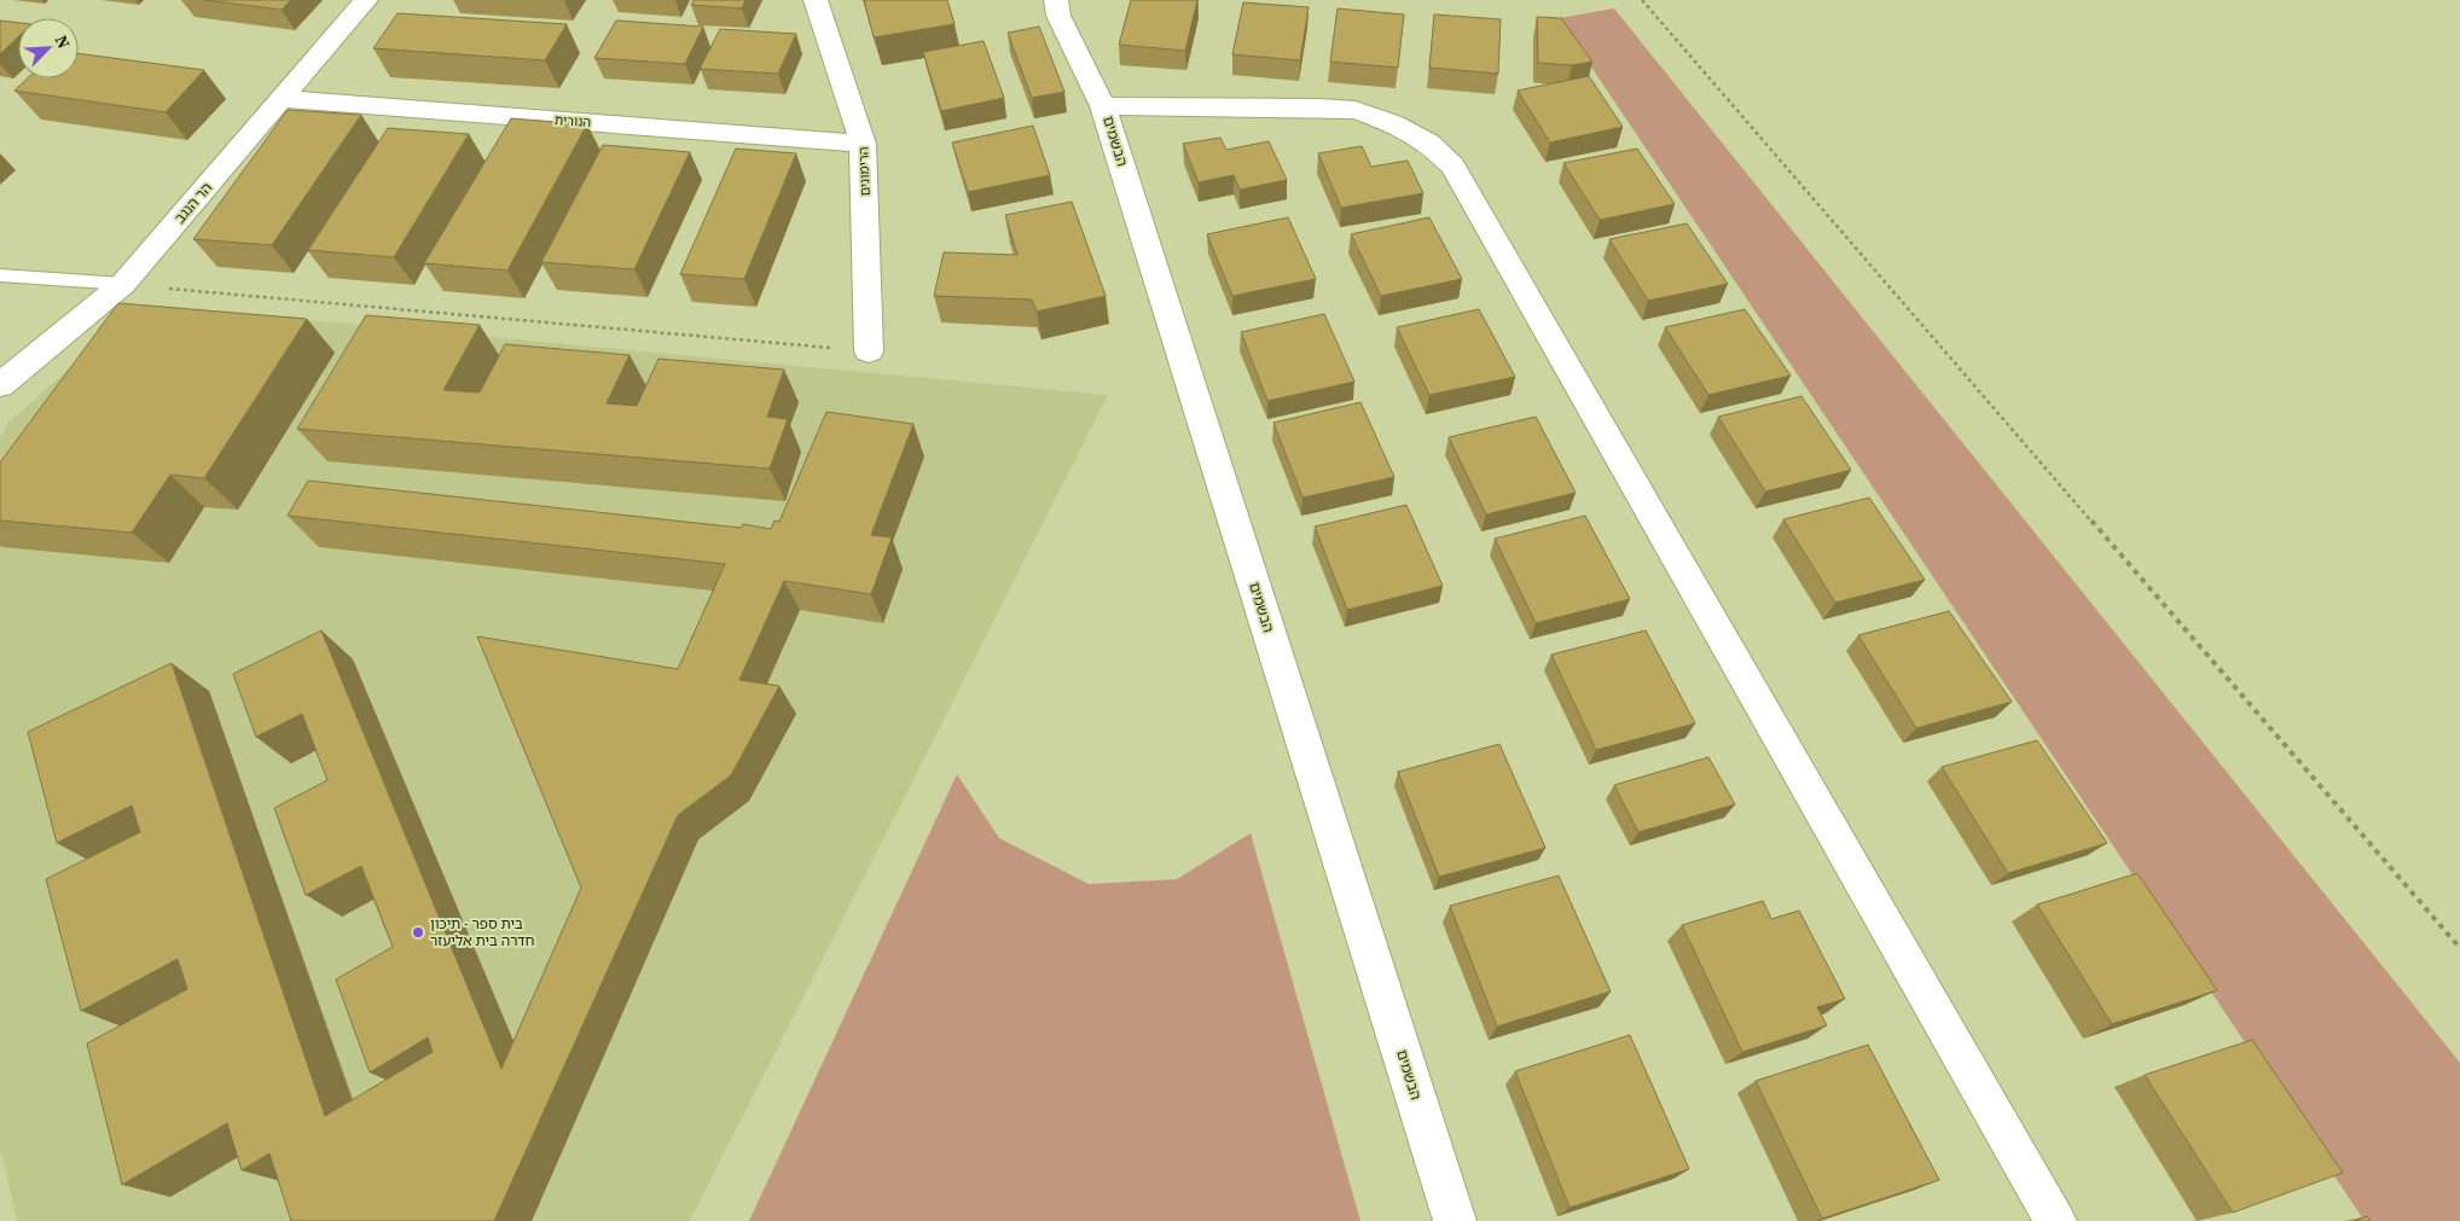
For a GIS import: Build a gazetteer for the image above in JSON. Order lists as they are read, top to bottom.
{
  "streets": {
    "street": [
      "הנורית",
      "הבשמים",
      "הרימונים",
      "הר הנגב"
    ]
  },
  "crossings": [
    ["הנורית", "הרימונים"],
    ["הנורית", "הר הנגב"]
  ],
  "places": ["בית ספר - תיכון חדרה בית אליעזר"],
  "north": "top right"
}
